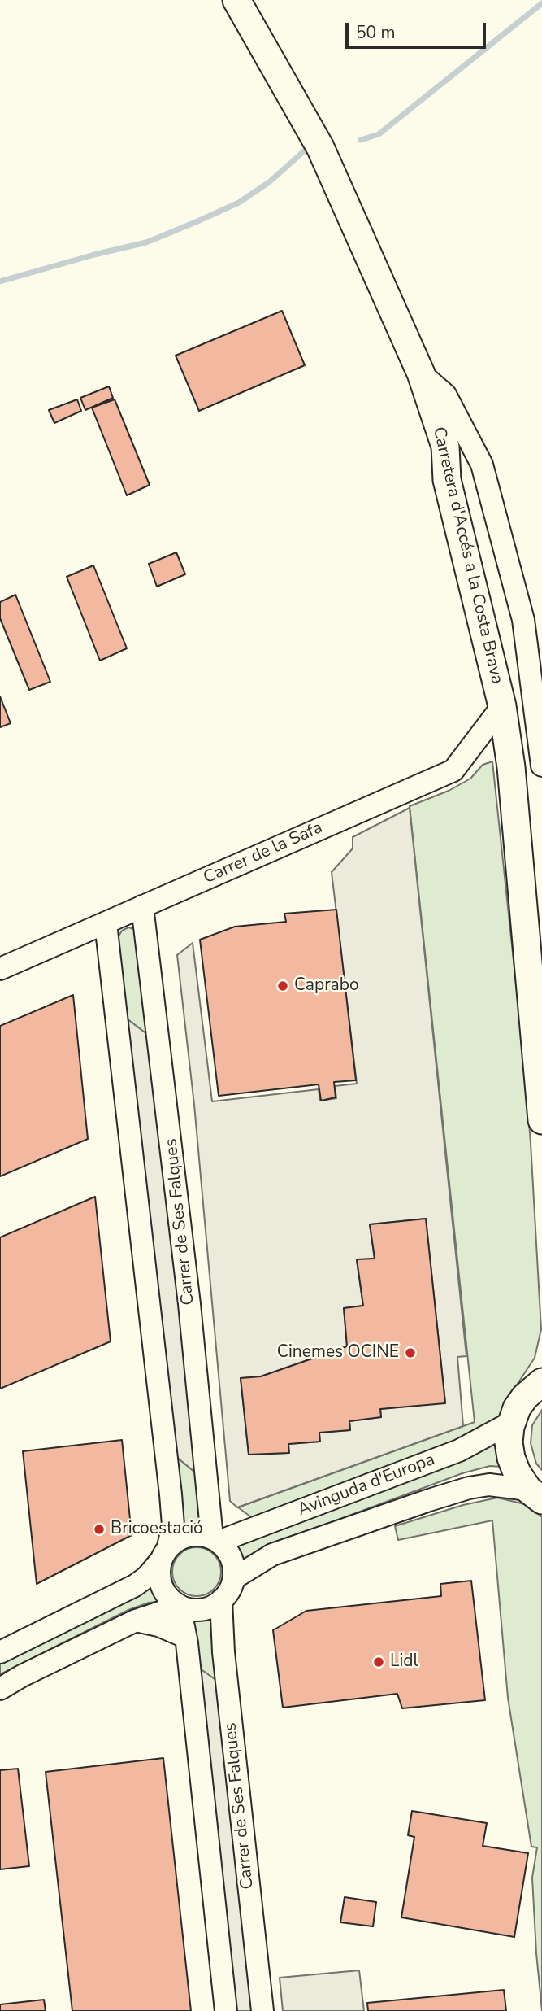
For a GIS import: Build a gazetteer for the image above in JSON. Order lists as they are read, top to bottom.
{
  "streets": {
    "main road": ["Carretera d'Accés a la Costa Brava"],
    "street": ["Carrer de la Safa", "Carrer de Ses Falques", "Avinguda d'Europa"]
  },
  "crossings": [
    ["Carretera d'Accés a la Costa Brava", "Carrer de la Safa"],
    ["Carrer de la Safa", "Carrer de Ses Falques"],
    ["Carrer de Ses Falques", "Avinguda d'Europa"]
  ],
  "places": [
    "Caprabo",
    "Cinemes OCINE",
    "Bricoestació",
    "Lidl"
  ],
  "scale_bar": "50 m"
}
